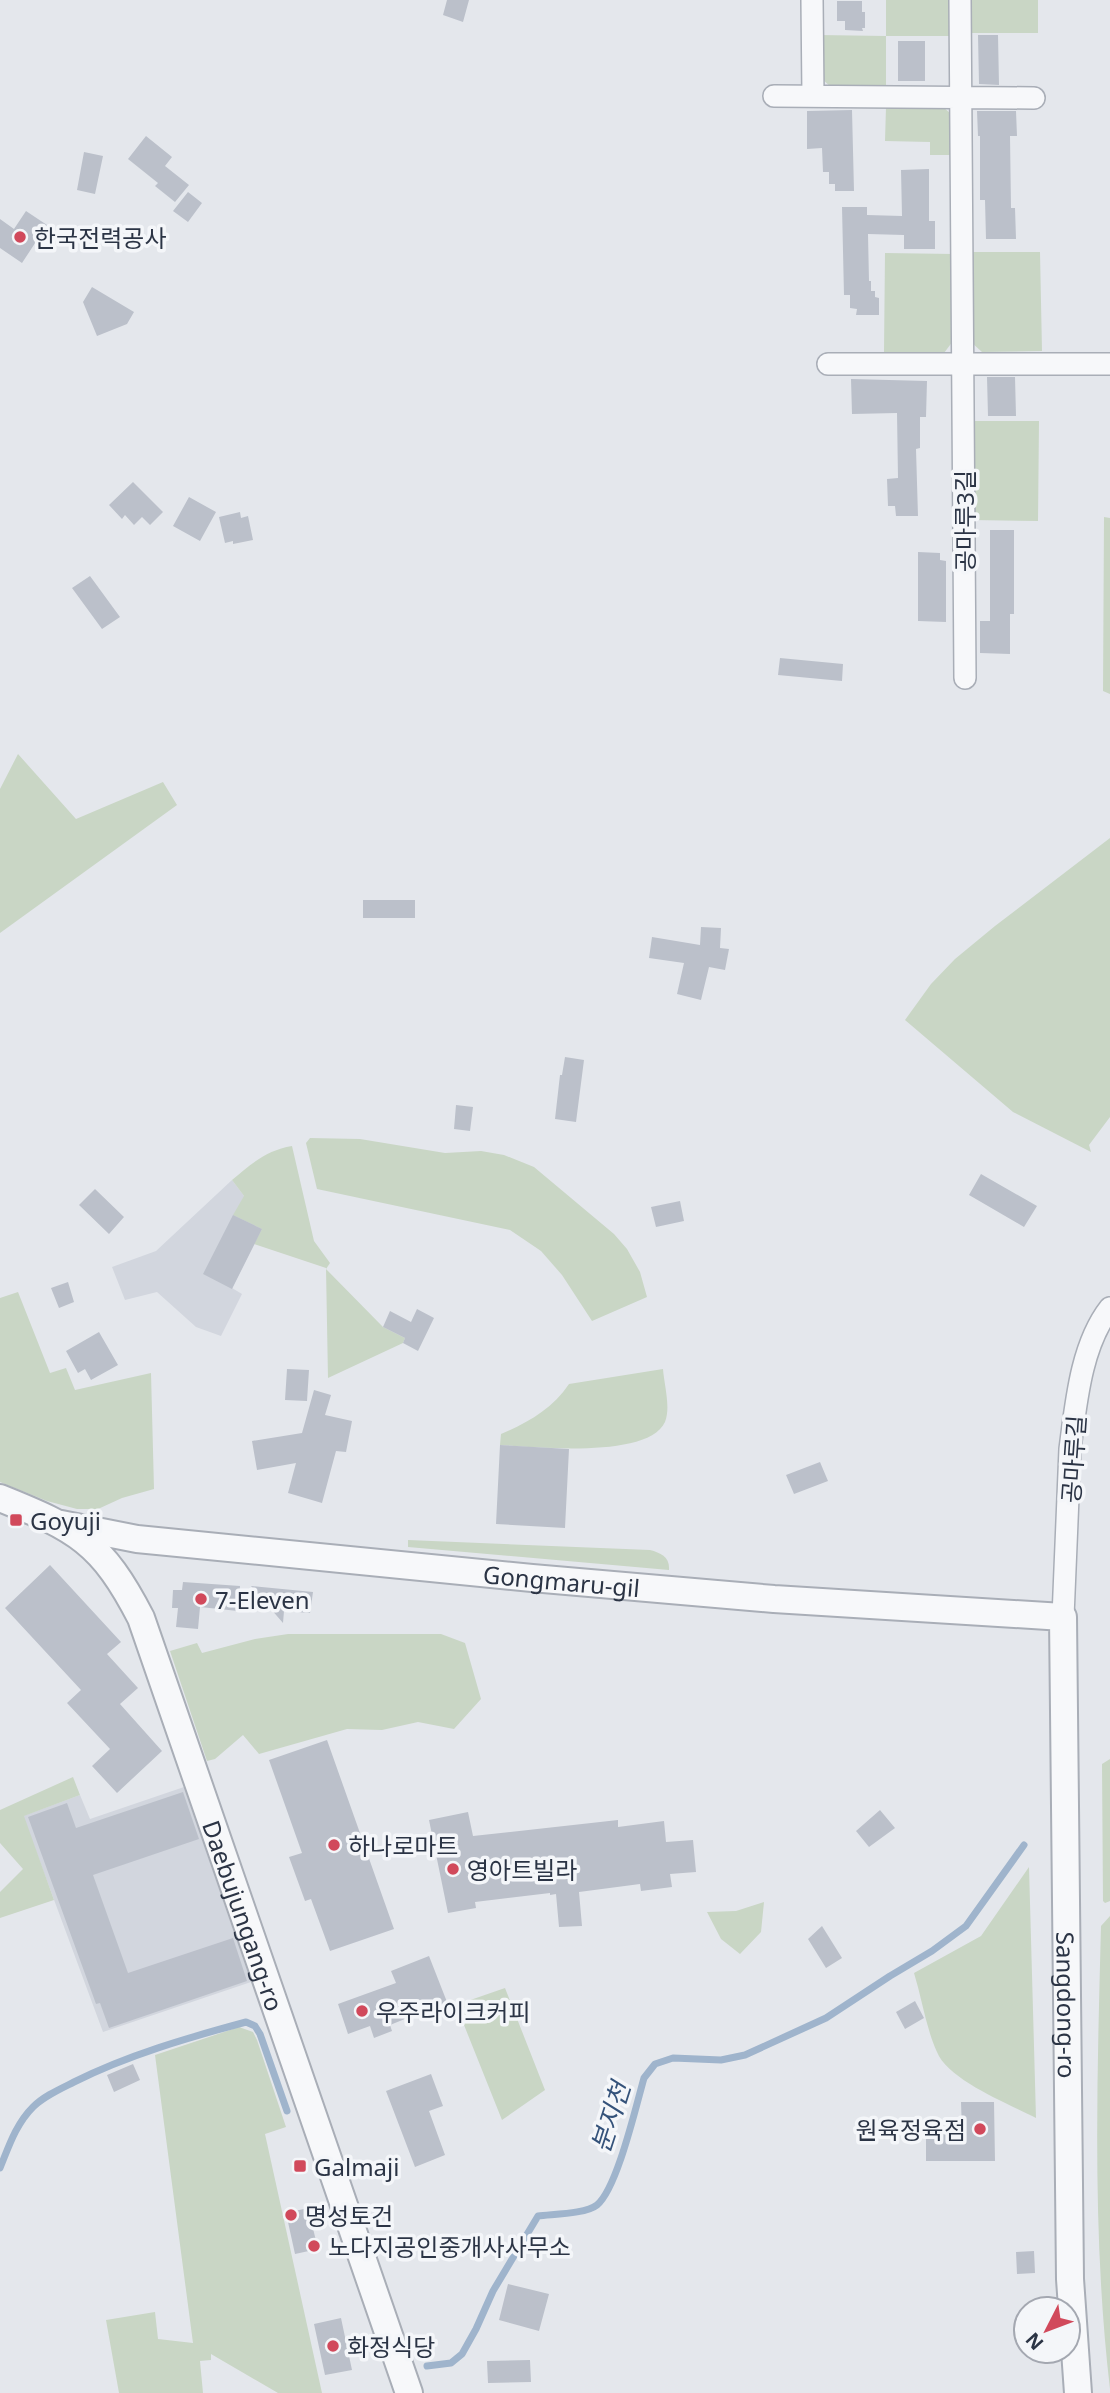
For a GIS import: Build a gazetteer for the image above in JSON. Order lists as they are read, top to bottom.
{
  "streets": {
    "street": [
      "공마루3길",
      "공마루길",
      "Gongmaru-gil",
      "Daebujungang-ro",
      "Sangdong-ro"
    ]
  },
  "crossings": [
    ["공마루길", "Gongmaru-gil"],
    ["공마루길", "Sangdong-ro"],
    ["Gongmaru-gil", "Daebujungang-ro"],
    ["Gongmaru-gil", "Sangdong-ro"]
  ],
  "water": ["분지천"],
  "places": {
    "other": [
      "한국전력공사",
      "7-Eleven",
      "하나로마트",
      "영아트빌라",
      "우주라이크커피",
      "원육정육점",
      "명성토건",
      "노다지공인중개사사무소",
      "화정식당"
    ],
    "transit": ["Goyuji", "Galmaji"]
  },
  "north": "bottom left"
}
